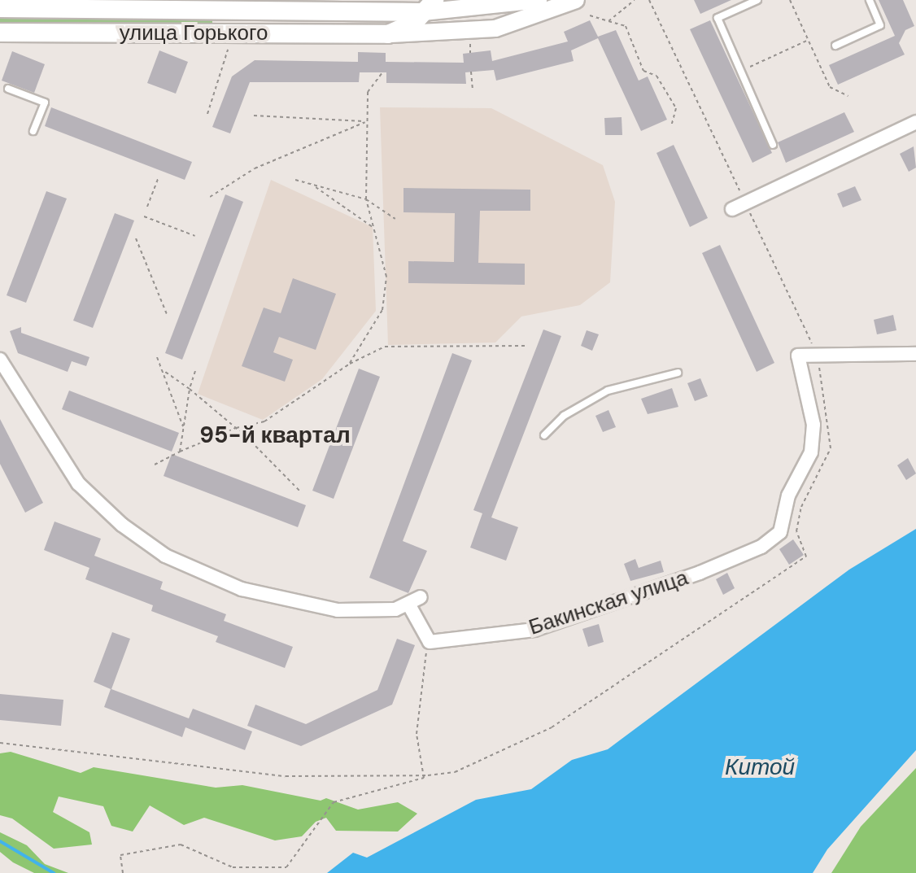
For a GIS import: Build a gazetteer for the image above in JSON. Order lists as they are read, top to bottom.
{
  "streets": {
    "main road": ["улица Горького"],
    "street": ["Бакинская улица"]
  },
  "districts": ["95-й квартал"],
  "water": ["Китой"]
}
